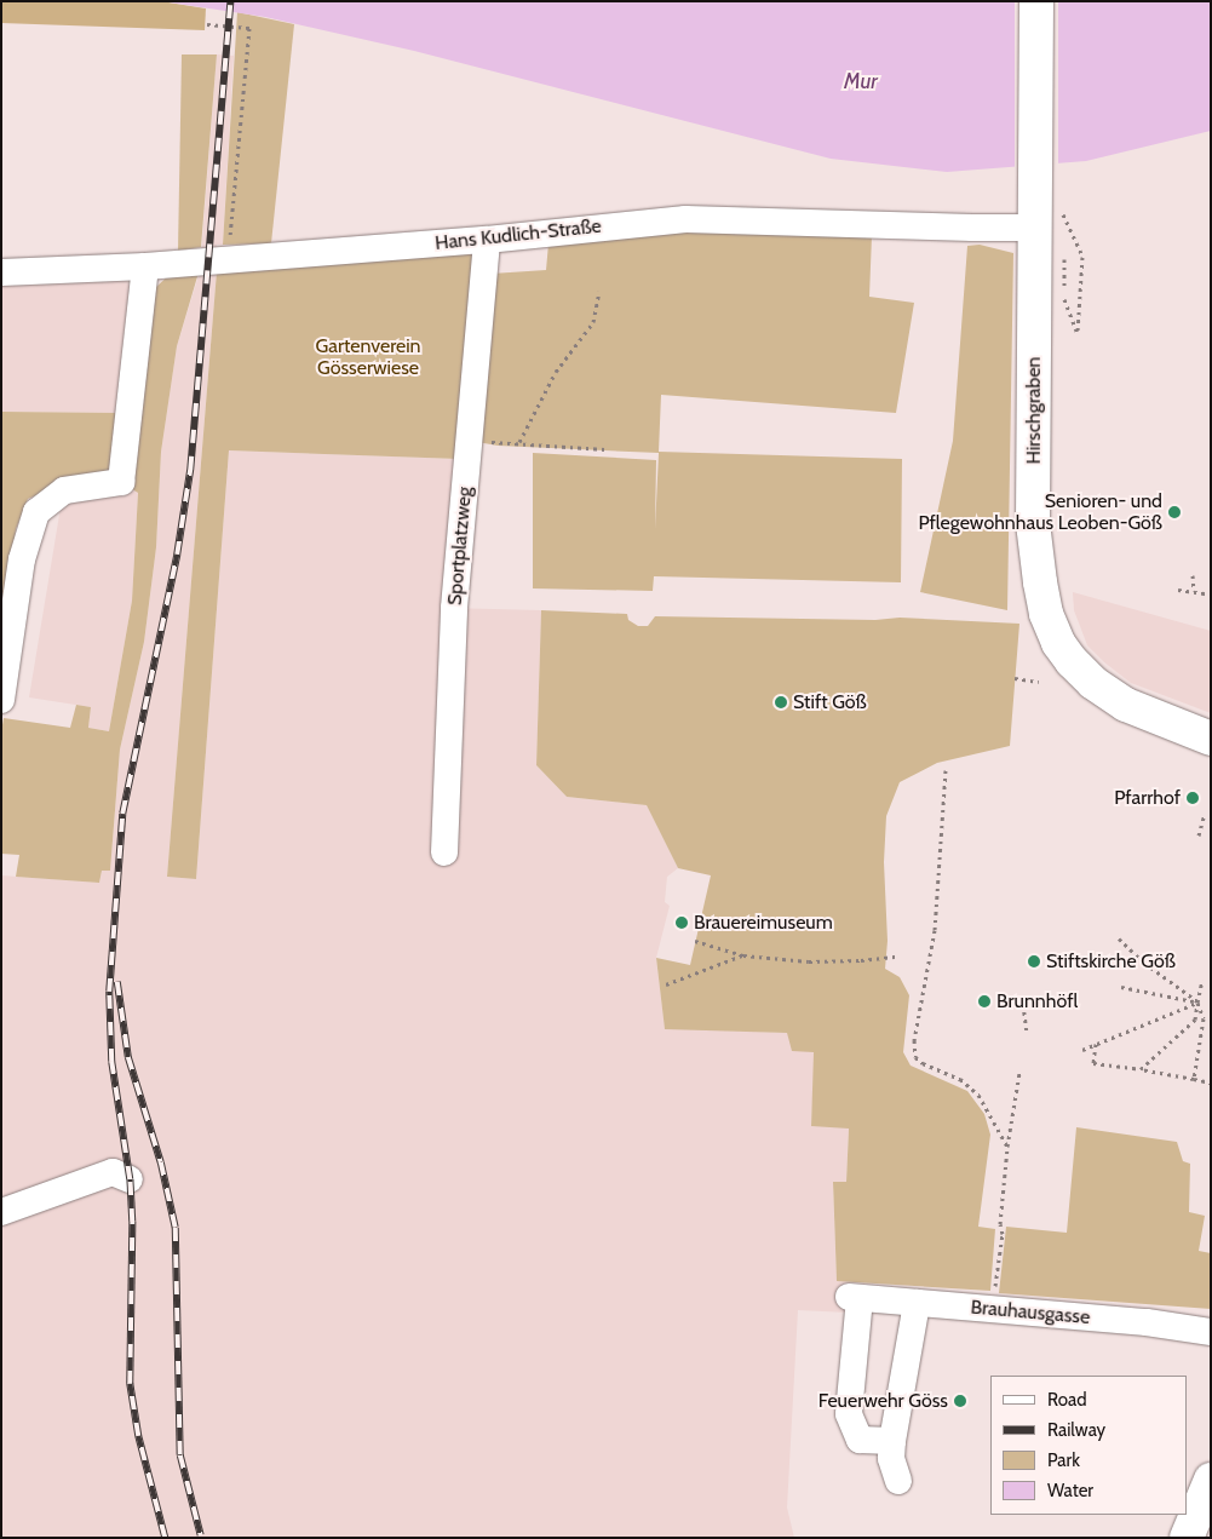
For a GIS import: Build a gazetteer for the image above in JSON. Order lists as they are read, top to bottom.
{
  "streets": {
    "main road": ["Hirschgraben"],
    "street": ["Hans Kudlich-Straße", "Sportplatzweg", "Brauhausgasse"]
  },
  "crossings": [
    ["Hans Kudlich-Straße", "Hirschgraben"],
    ["Hans Kudlich-Straße", "Sportplatzweg"]
  ],
  "water": ["Mur"],
  "parks": ["Gartenverein Gösserwiese"],
  "places": [
    "Senioren- und Pflegewohnhaus Leoben-Göß",
    "Stift Göß",
    "Pfarrhof",
    "Brauereimuseum",
    "Stiftskirche Göß",
    "Brunnhöfl",
    "Feuerwehr Göss"
  ],
  "legend": [
    "Road",
    "Railway",
    "Park",
    "Water"
  ]
}
